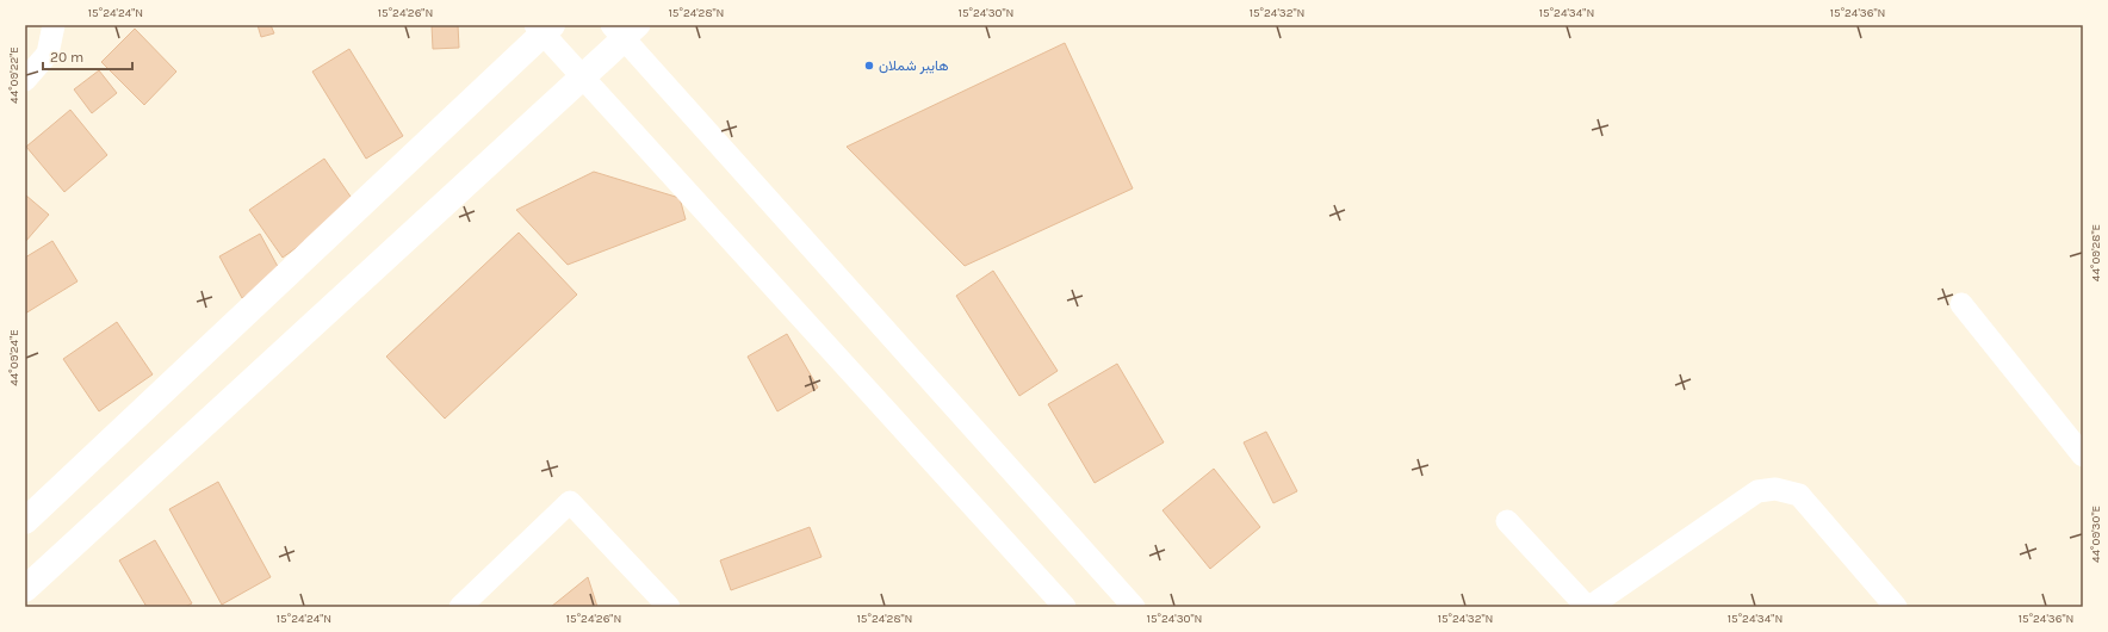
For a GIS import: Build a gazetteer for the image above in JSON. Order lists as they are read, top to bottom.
{
  "places": ["هايبر شملان"],
  "scale_bar": "20 m",
  "coordinates": [
    "15°24'24\"N",
    "15°24'26\"N",
    "15°24'28\"N",
    "15°24'30\"N",
    "15°24'32\"N",
    "15°24'34\"N",
    "15°24'36\"N",
    "44°09'22\"E",
    "44°09'28\"E",
    "44°09'24\"E",
    "44°09'30\"E"
  ]
}
